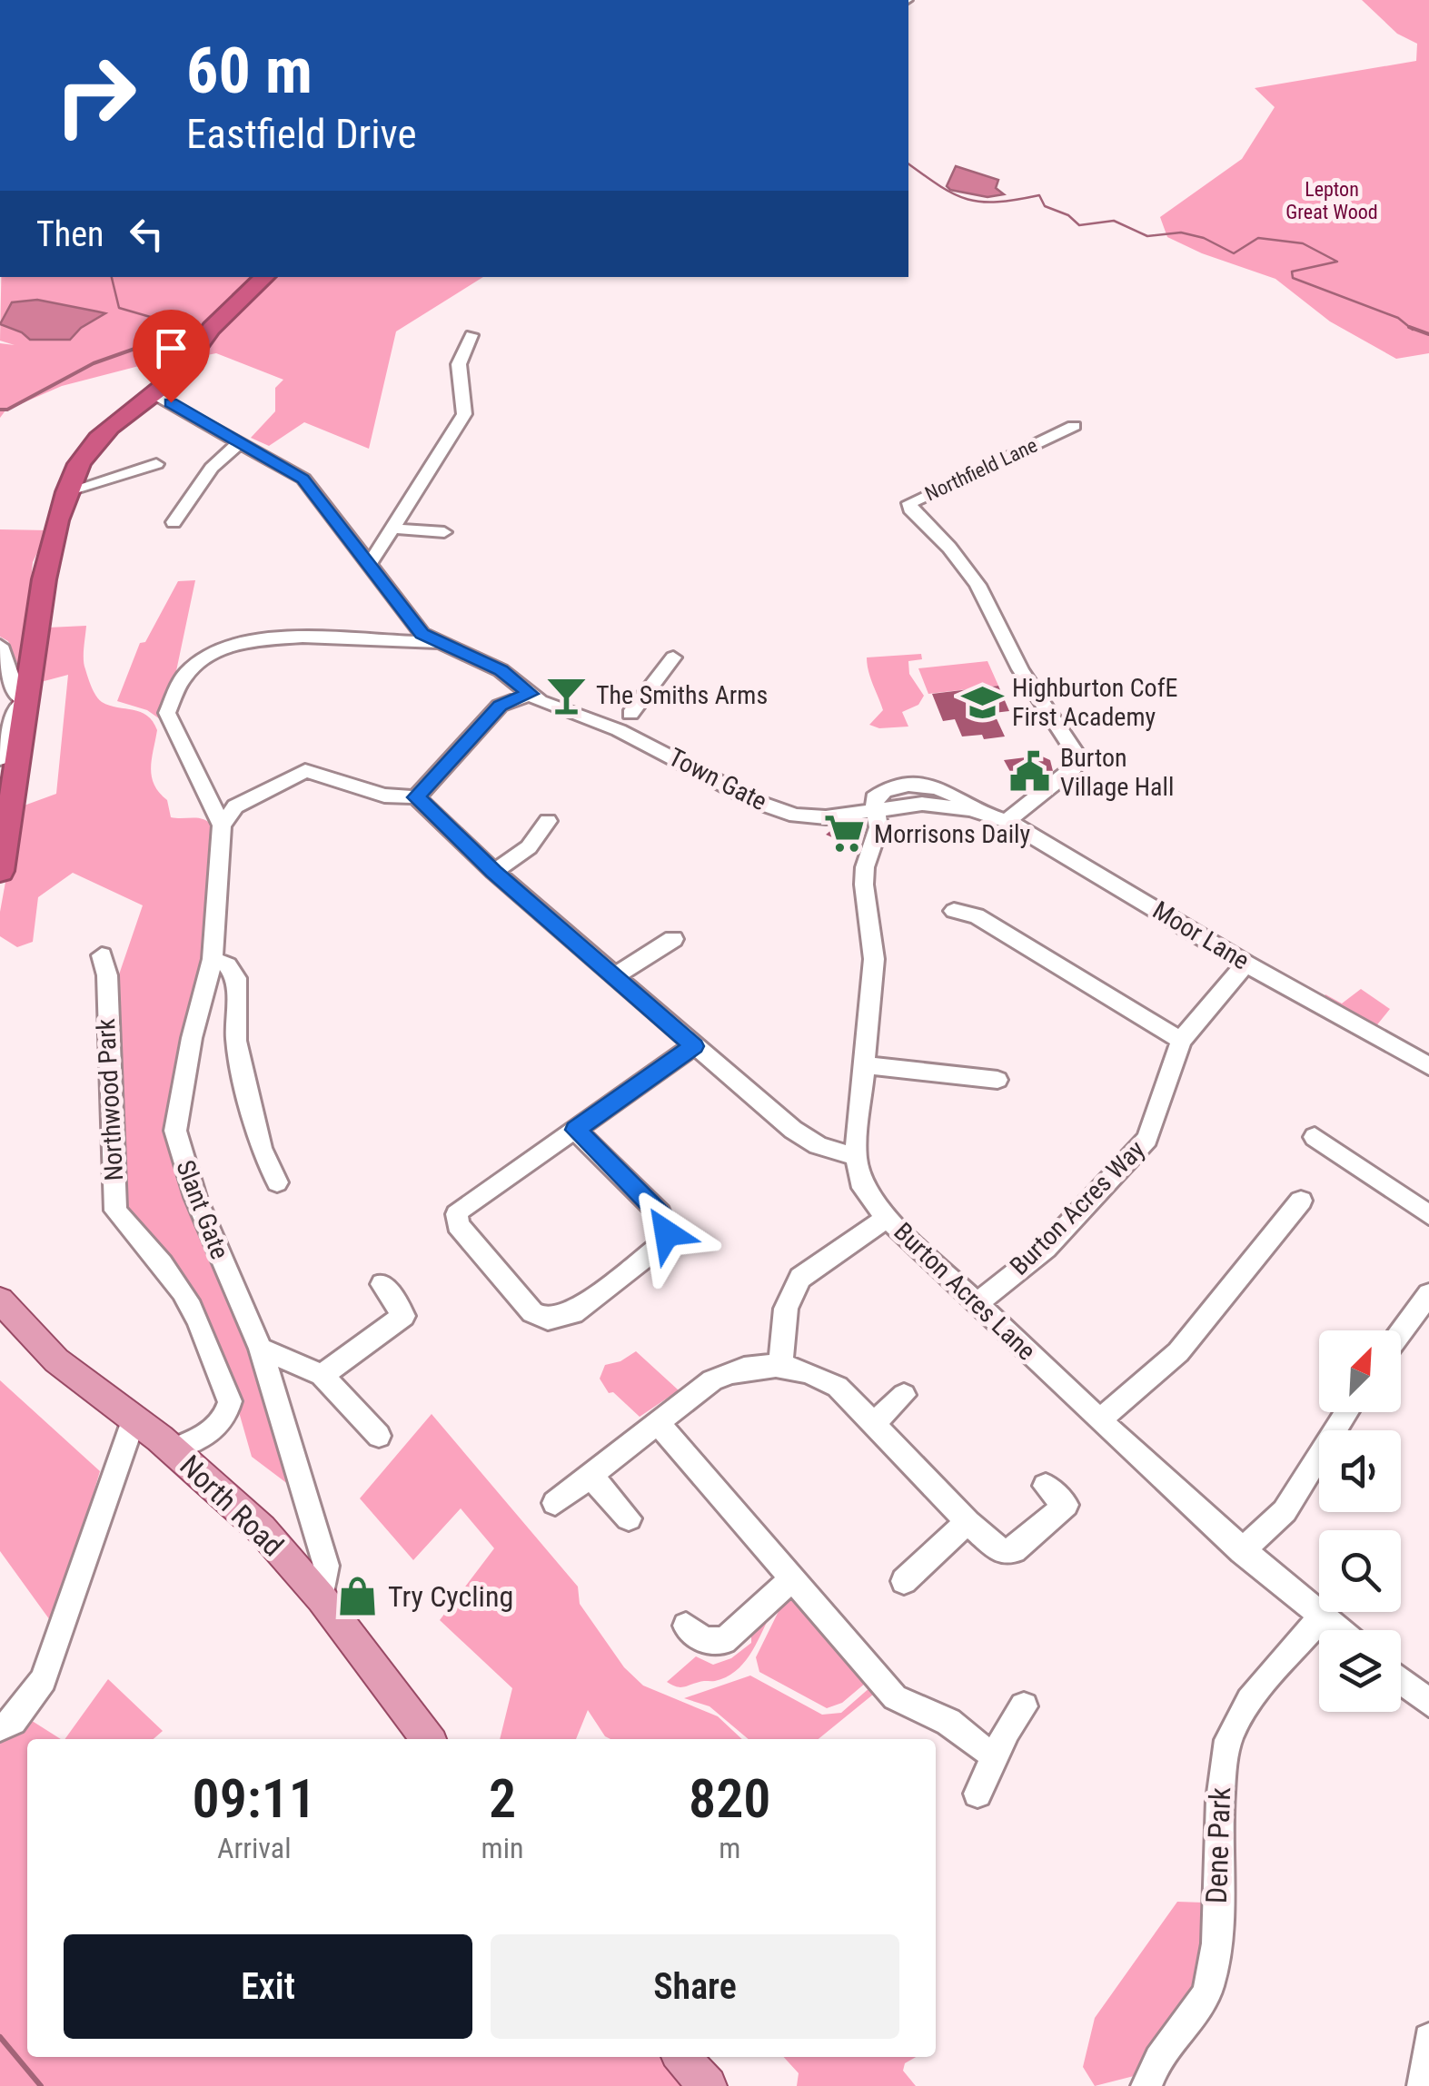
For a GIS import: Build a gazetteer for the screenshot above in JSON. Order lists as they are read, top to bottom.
{
  "streets": {
    "main road": ["North Road"],
    "street": [
      "Northfield Lane",
      "Town Gate",
      "Moor Lane",
      "Northwood Park",
      "Burton Acres Way",
      "Slant Gate",
      "Burton Acres Lane",
      "Dene Park"
    ]
  },
  "crossings": [
    ["Northfield Lane", "Moor Lane"],
    ["Town Gate", "Moor Lane"],
    ["Town Gate", "Burton Acres Lane"],
    ["Moor Lane", "Burton Acres Way"],
    ["Moor Lane", "Burton Acres Lane"],
    ["Northwood Park", "North Road"],
    ["Burton Acres Way", "Burton Acres Lane"],
    ["Slant Gate", "North Road"],
    ["Burton Acres Lane", "Dene Park"]
  ],
  "parks": ["Lepton Great Wood"],
  "places": {
    "bar": ["The Smiths Arms"],
    "school or university": ["Highburton CofE First Academy"],
    "public building": ["Burton Village Hall"],
    "supermarket": ["Morrisons Daily"],
    "shop": ["Try Cycling"]
  },
  "north": "top right",
  "page": {
    "turn": ["60 m", "Eastfield Drive"],
    "then": "Then",
    "eta": [
      "09:11",
      "Arrival",
      "2",
      "min",
      "820",
      "m"
    ],
    "buttons": ["Exit", "Share"]
  }
}
